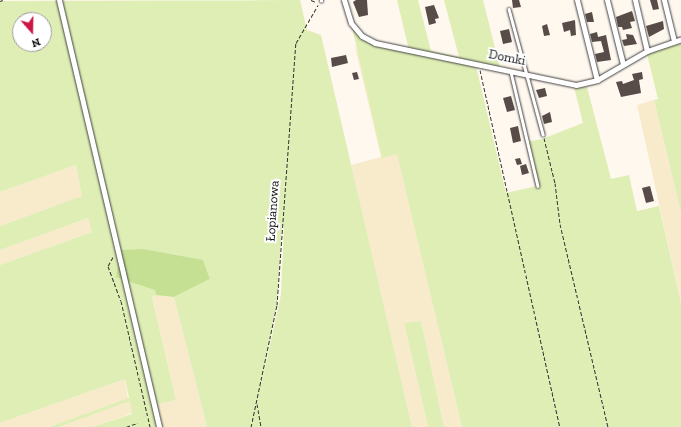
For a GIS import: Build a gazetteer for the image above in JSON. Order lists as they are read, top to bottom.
{
  "streets": {
    "street": ["Domki"],
    "path": ["Łopianowa"]
  },
  "north": "bottom"
}
